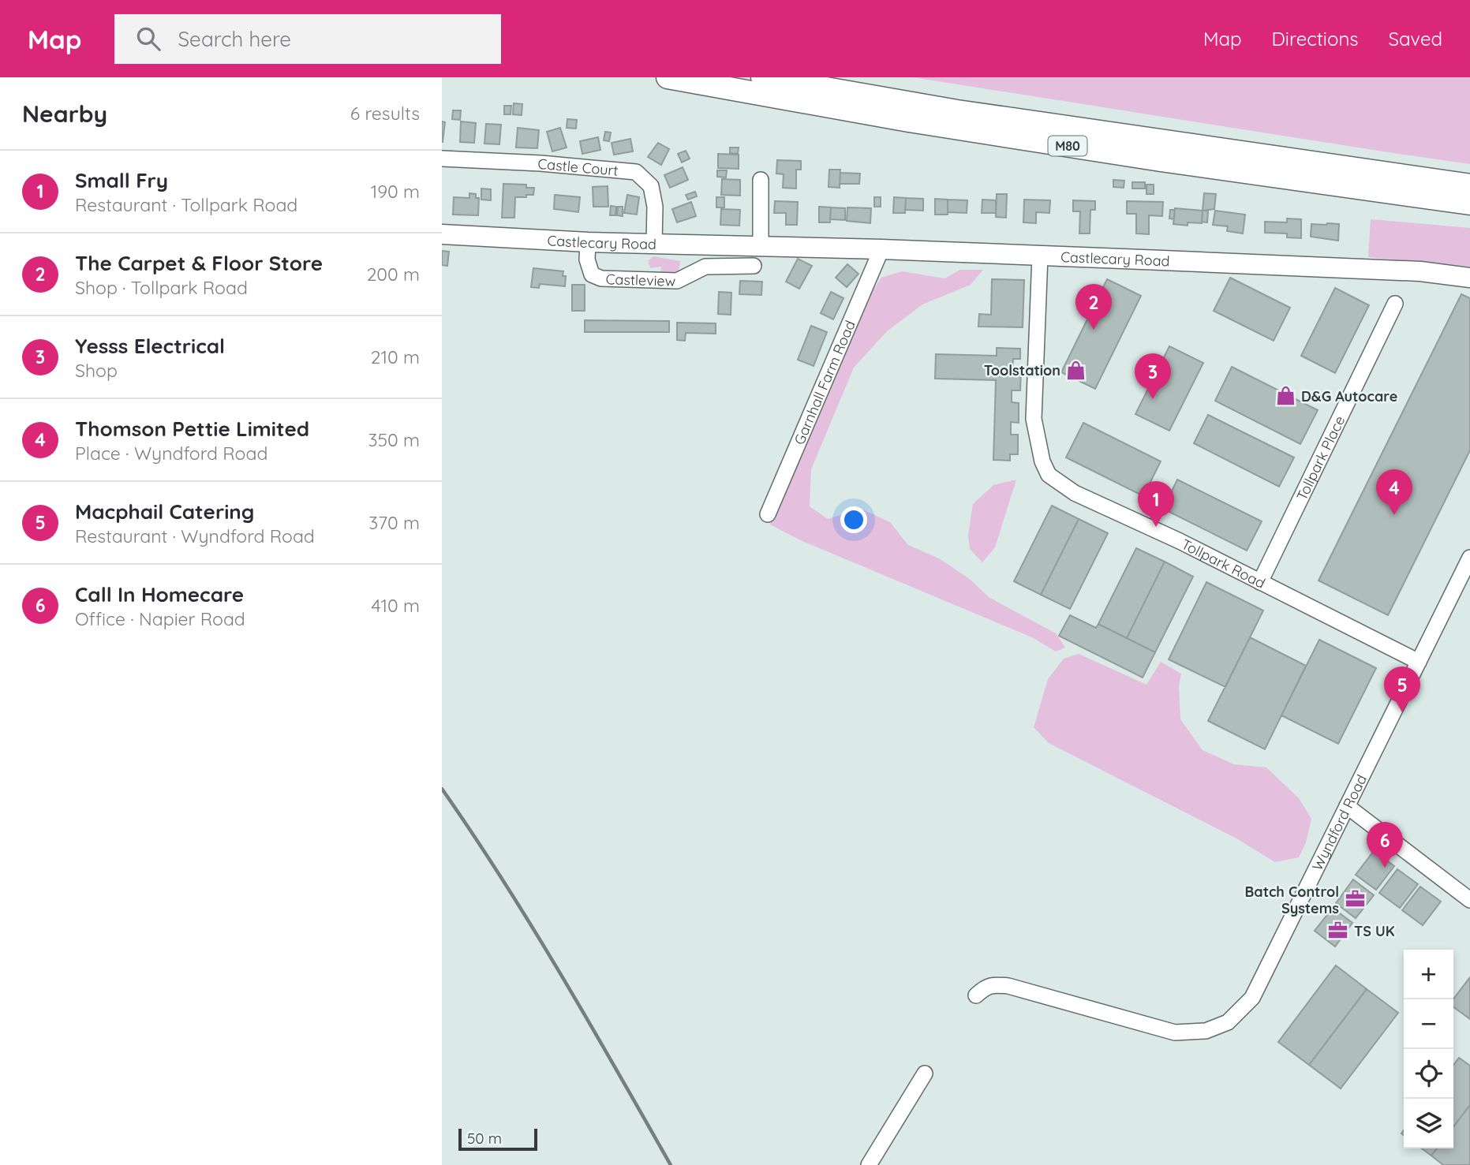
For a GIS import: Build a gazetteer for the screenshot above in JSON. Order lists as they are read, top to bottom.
{
  "streets": {
    "highway": ["M80"],
    "main road": ["Castlecary Road"],
    "street": [
      "Castle Court",
      "Castleview",
      "Garnhall Farm Road",
      "Tollpark Place",
      "Tollpark Road",
      "Wyndford Road"
    ]
  },
  "crossings": [
    ["Castle Court", "Castlecary Road"],
    ["Castlecary Road", "Castleview"],
    ["Castlecary Road", "Garnhall Farm Road"],
    ["Castlecary Road", "Tollpark Road"],
    ["Tollpark Place", "Tollpark Road"],
    ["Tollpark Road", "Wyndford Road"]
  ],
  "places": {
    "shop": ["Toolstation", "D&G Autocare"],
    "office": ["Batch Control Systems", "TS UK"]
  },
  "scale_bar": "50 m",
  "page": {
    "header": "Map",
    "search": "Search here",
    "nav": ["Map", "Directions", "Saved"],
    "heading": ["Nearby", "6 results"],
    "list": [
      {
        "mark": "1",
        "name": "Small Fry",
        "note": "Restaurant · Tollpark Road",
        "value": "190 m"
      },
      {
        "mark": "2",
        "name": "The Carpet & Floor Store",
        "note": "Shop · Tollpark Road",
        "value": "200 m"
      },
      {
        "mark": "3",
        "name": "Yesss Electrical",
        "note": "Shop",
        "value": "210 m"
      },
      {
        "mark": "4",
        "name": "Thomson Pettie Limited",
        "note": "Place · Wyndford Road",
        "value": "350 m"
      },
      {
        "mark": "5",
        "name": "Macphail Catering",
        "note": "Restaurant · Wyndford Road",
        "value": "370 m"
      },
      {
        "mark": "6",
        "name": "Call In Homecare",
        "note": "Office · Napier Road",
        "value": "410 m"
      }
    ],
    "pins": [
      "2",
      "3",
      "4",
      "1",
      "5",
      "6"
    ],
    "map_buttons": ["+", "−"],
    "scale": "50 m"
  }
}
